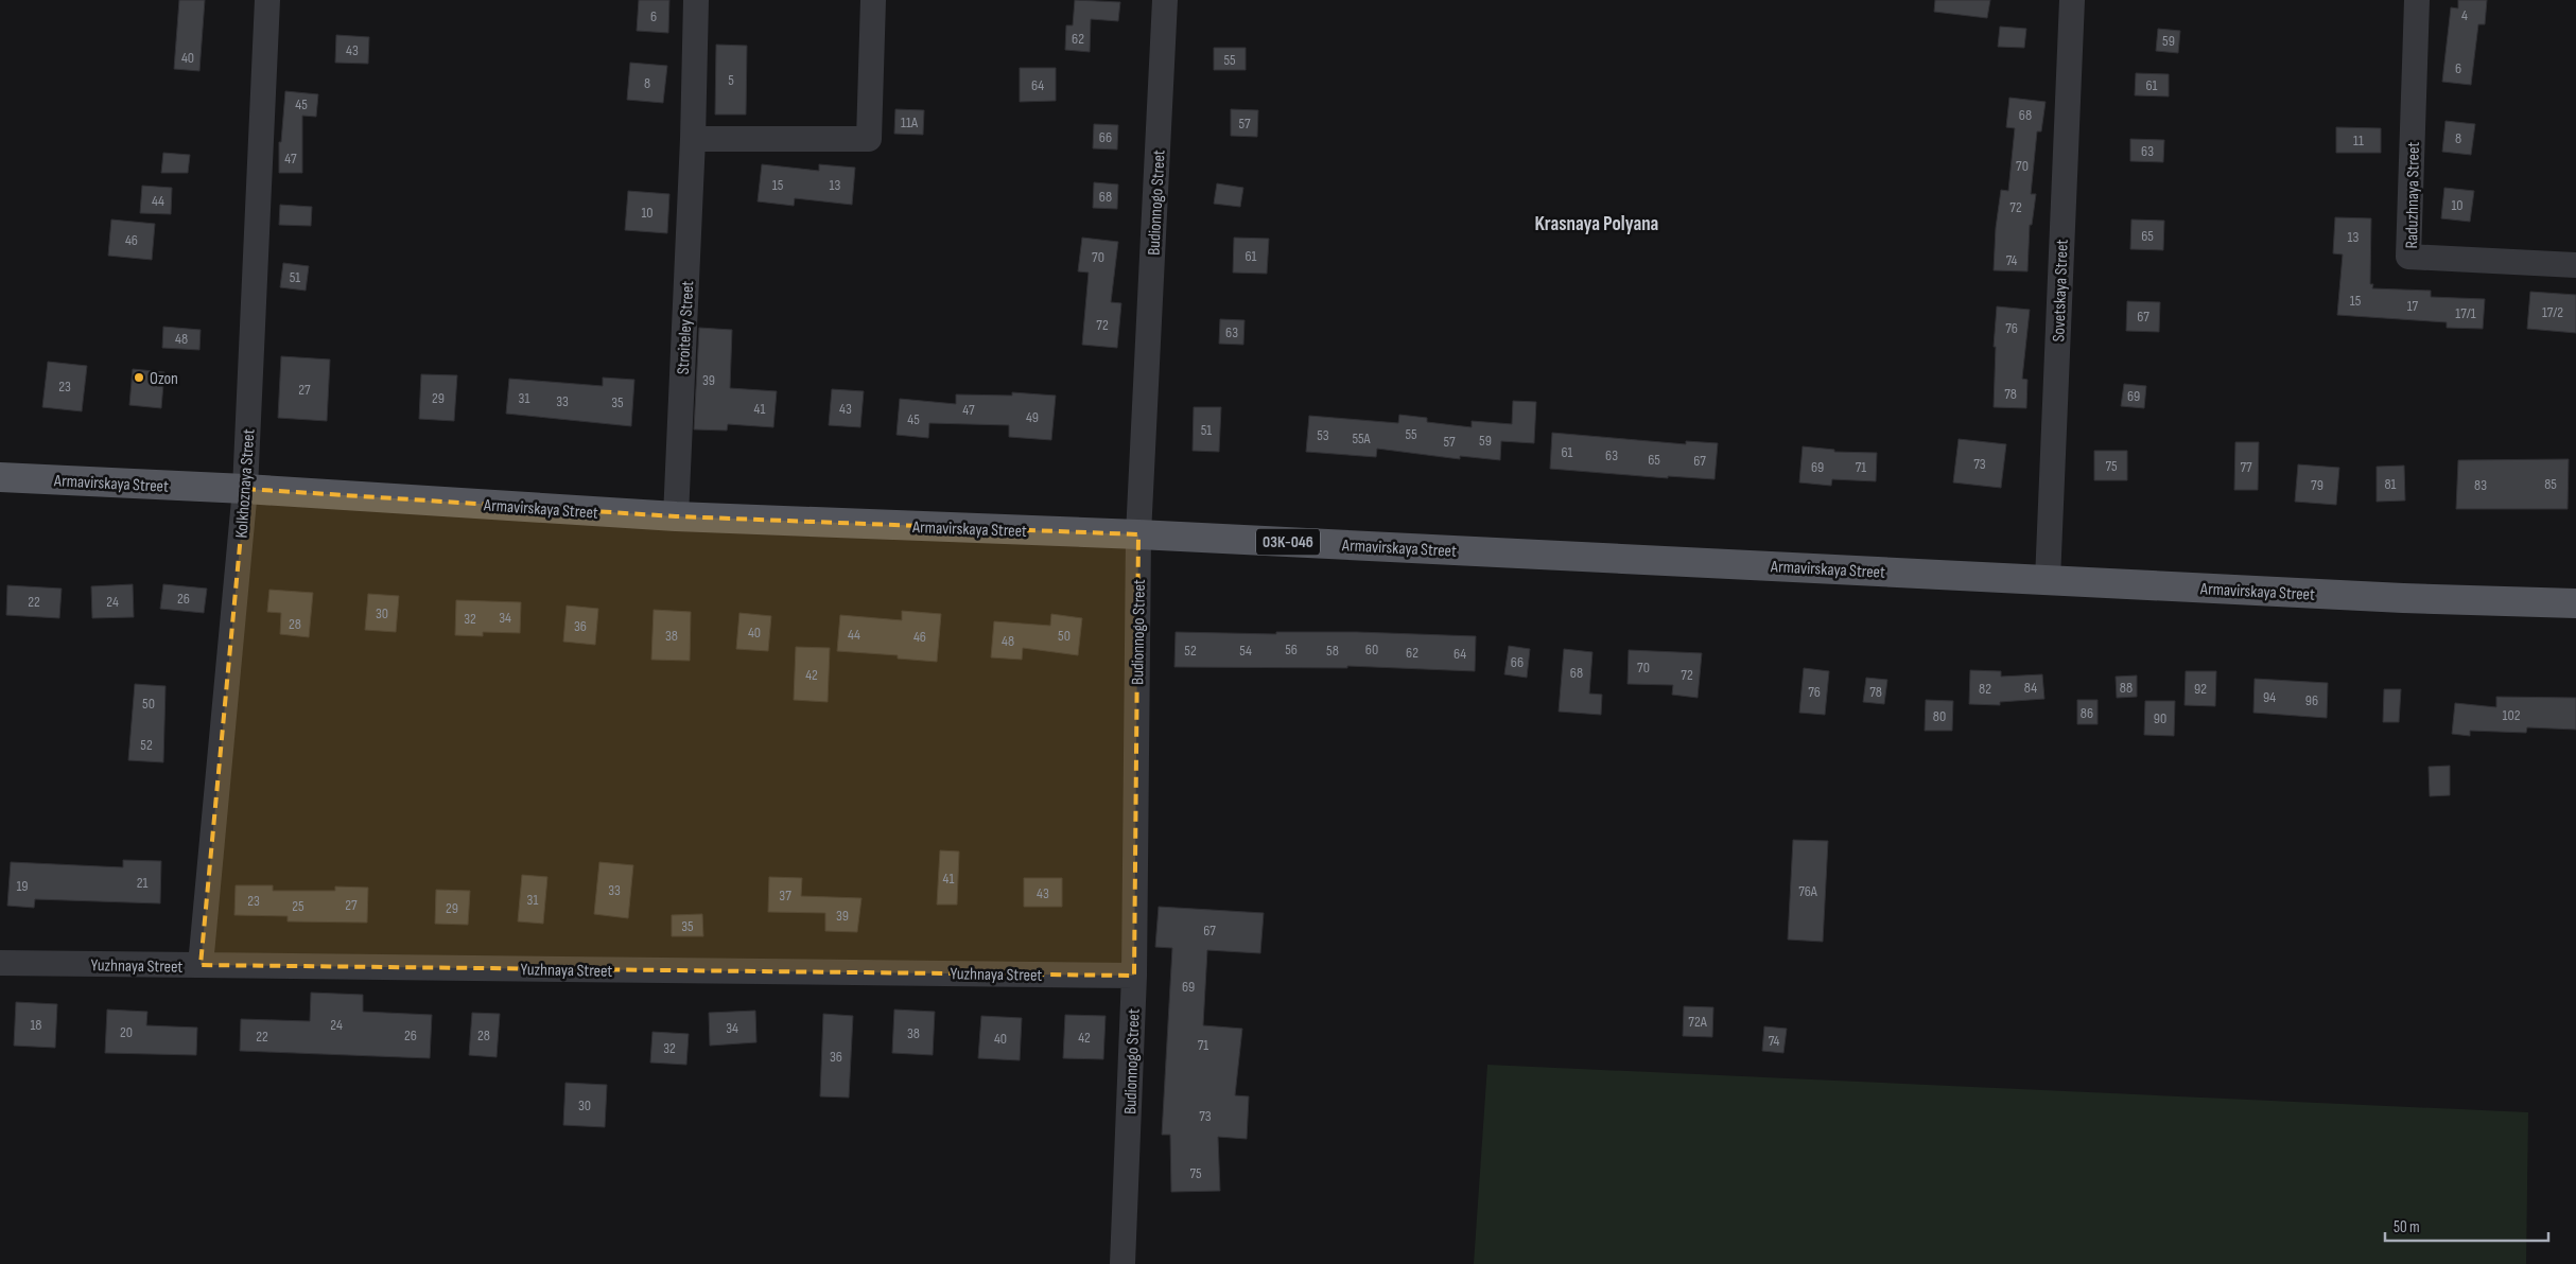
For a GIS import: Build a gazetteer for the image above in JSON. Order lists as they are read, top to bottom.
{
  "streets": {
    "main road": ["Armavirskaya Street", "03К-046"],
    "street": [
      "Raduzhnaya Street",
      "Budionnogo Street",
      "Sovetskaya Street",
      "Stroiteley Street",
      "Kolkhoznaya Street",
      "Yuzhnaya Street"
    ]
  },
  "crossings": [
    ["Budionnogo Street", "Armavirskaya Street"],
    ["Budionnogo Street", "Yuzhnaya Street"],
    ["Sovetskaya Street", "Armavirskaya Street"],
    ["Stroiteley Street", "Armavirskaya Street"],
    ["Armavirskaya Street", "Kolkhoznaya Street"],
    ["Kolkhoznaya Street", "Yuzhnaya Street"]
  ],
  "districts": ["Krasnaya Polyana"],
  "places": ["Ozon"],
  "house_numbers": [
    "4",
    "6",
    "62",
    "59",
    "43",
    "40",
    "55",
    "6",
    "5",
    "8",
    "64",
    "61",
    "45",
    "68",
    "11А",
    "57",
    "66",
    "8",
    "11",
    "63",
    "47",
    "70",
    "15",
    "13",
    "68",
    "44",
    "10",
    "72",
    "10",
    "65",
    "13",
    "46",
    "61",
    "70",
    "74",
    "51",
    "15",
    "17",
    "17/2",
    "17/1",
    "67",
    "72",
    "76",
    "63",
    "48",
    "39",
    "23",
    "27",
    "78",
    "69",
    "29",
    "31",
    "33",
    "35",
    "41",
    "43",
    "47",
    "49",
    "45",
    "51",
    "55",
    "53",
    "55А",
    "59",
    "57",
    "61",
    "63",
    "65",
    "67",
    "73",
    "75",
    "69",
    "71",
    "77",
    "81",
    "85",
    "79",
    "83",
    "26",
    "22",
    "24",
    "30",
    "34",
    "32",
    "28",
    "36",
    "40",
    "44",
    "38",
    "50",
    "46",
    "48",
    "56",
    "60",
    "52",
    "54",
    "58",
    "62",
    "64",
    "66",
    "70",
    "68",
    "42",
    "72",
    "84",
    "88",
    "82",
    "92",
    "76",
    "78",
    "94",
    "96",
    "50",
    "86",
    "102",
    "80",
    "90",
    "52",
    "41",
    "21",
    "19",
    "33",
    "76А",
    "43",
    "37",
    "31",
    "23",
    "27",
    "25",
    "29",
    "39",
    "35",
    "67",
    "69",
    "72А",
    "18",
    "24",
    "34",
    "20",
    "38",
    "26",
    "28",
    "22",
    "42",
    "40",
    "74",
    "71",
    "32",
    "36",
    "30",
    "73",
    "75"
  ],
  "scale_bar": "50 m"
}
